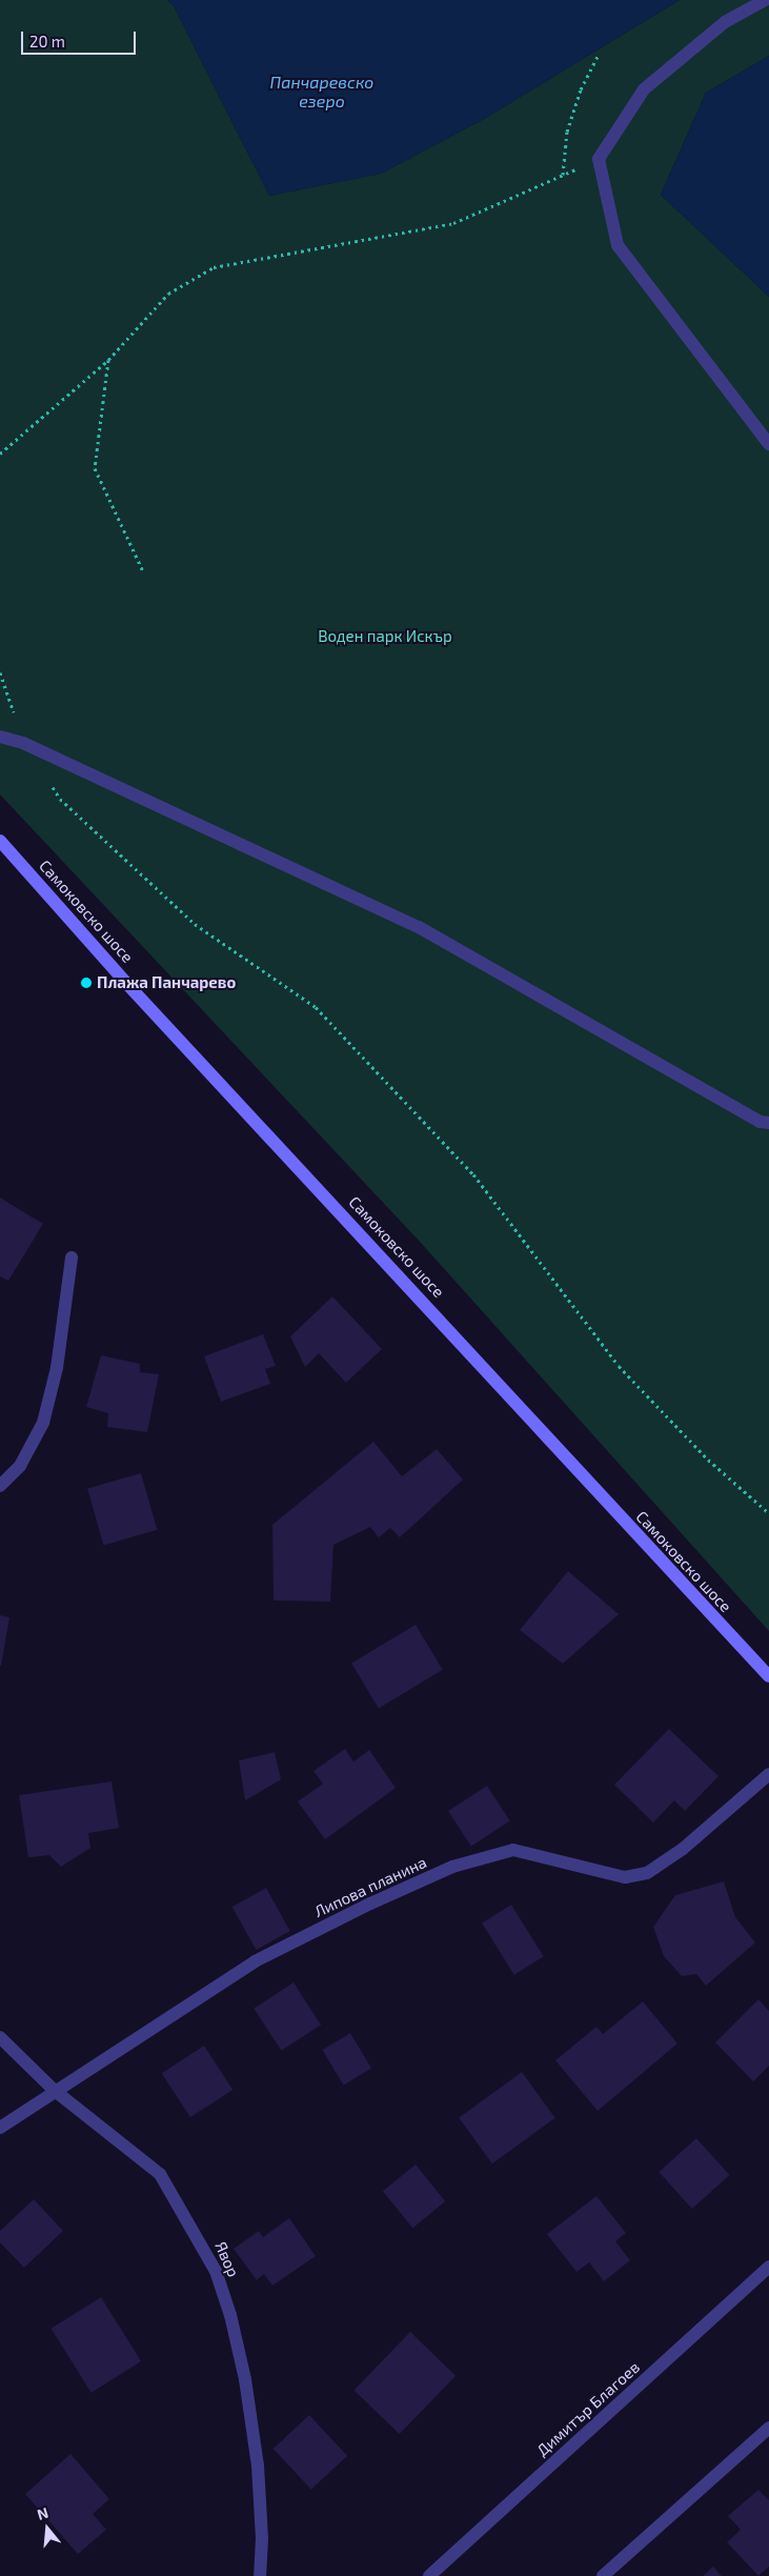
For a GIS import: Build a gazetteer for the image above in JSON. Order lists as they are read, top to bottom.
{
  "streets": {
    "main road": ["Самоковско шосе"],
    "street": ["Липова планина", "Явор", "Димитър Благоев"]
  },
  "crossings": [
    ["Липова планина", "Явор"]
  ],
  "water": ["Панчаревско езеро"],
  "parks": ["Воден парк Искър"],
  "places": ["Плажа Панчарево"],
  "scale_bar": "20 m",
  "north": "top"
}
